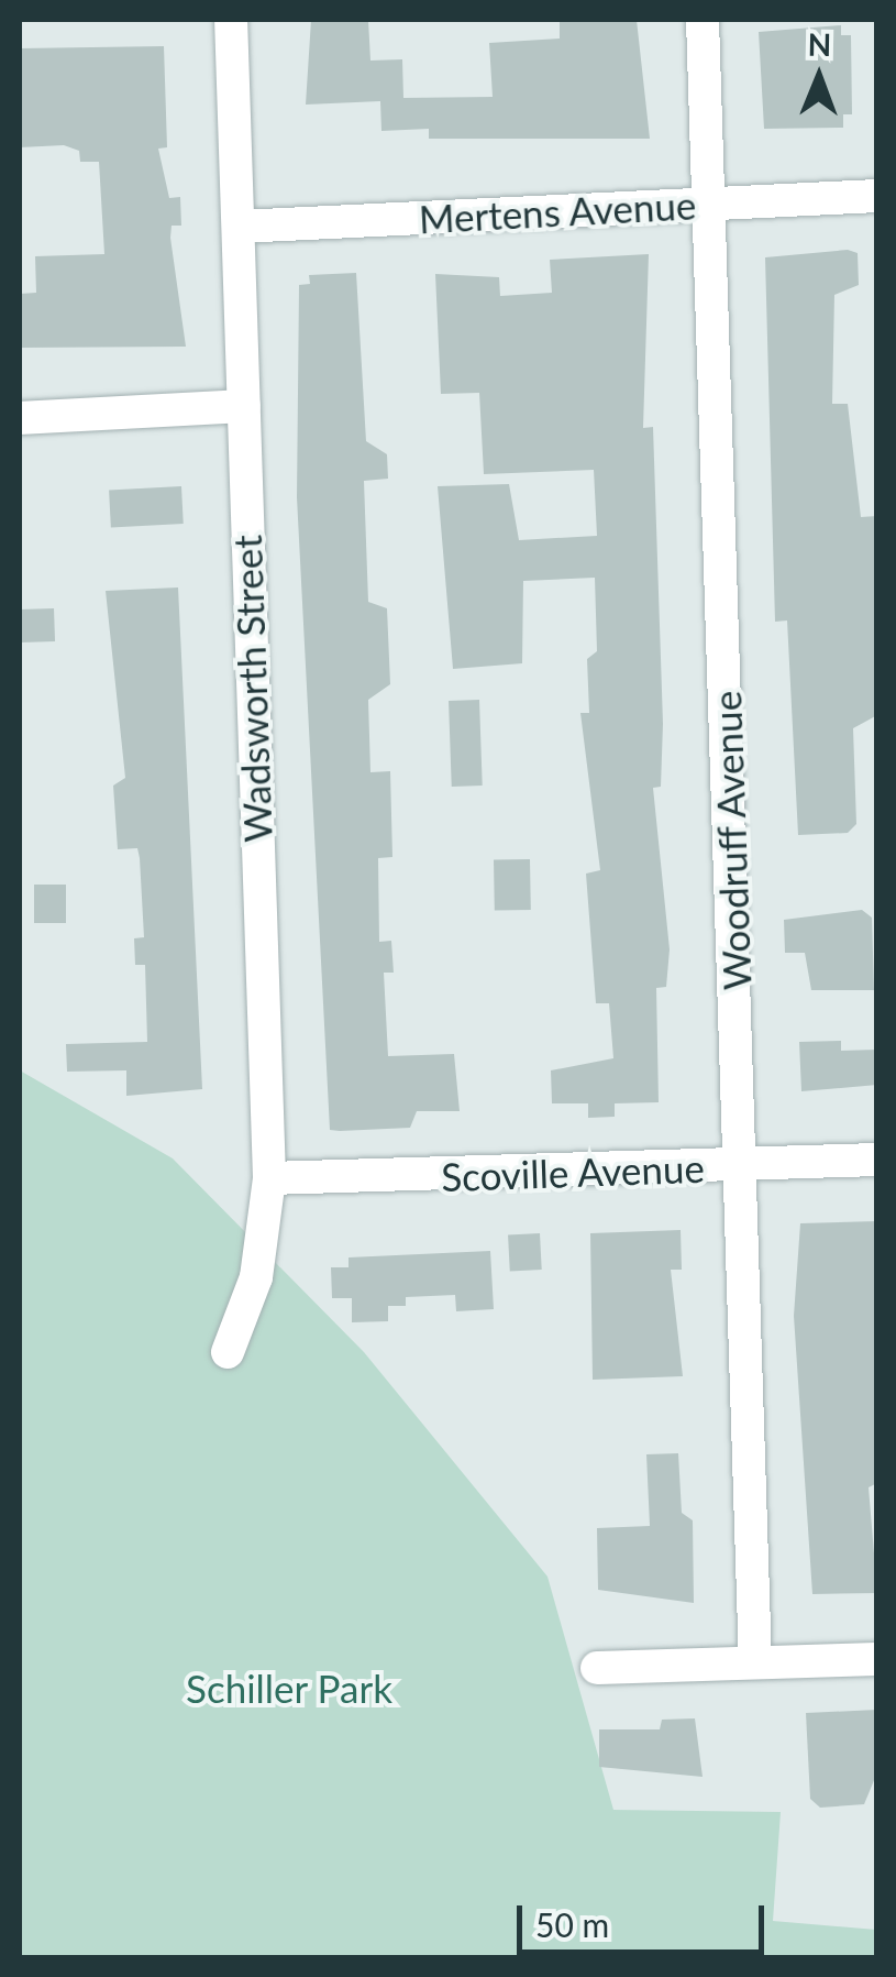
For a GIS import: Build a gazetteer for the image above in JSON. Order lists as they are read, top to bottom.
{
  "streets": {
    "street": [
      "Mertens Avenue",
      "Wadsworth Street",
      "Woodruff Avenue",
      "Scoville Avenue"
    ]
  },
  "crossings": [
    ["Mertens Avenue", "Wadsworth Street"],
    ["Mertens Avenue", "Woodruff Avenue"],
    ["Wadsworth Street", "Scoville Avenue"],
    ["Woodruff Avenue", "Scoville Avenue"]
  ],
  "parks": ["Schiller Park"],
  "scale_bar": "50 m",
  "north": "top"
}
